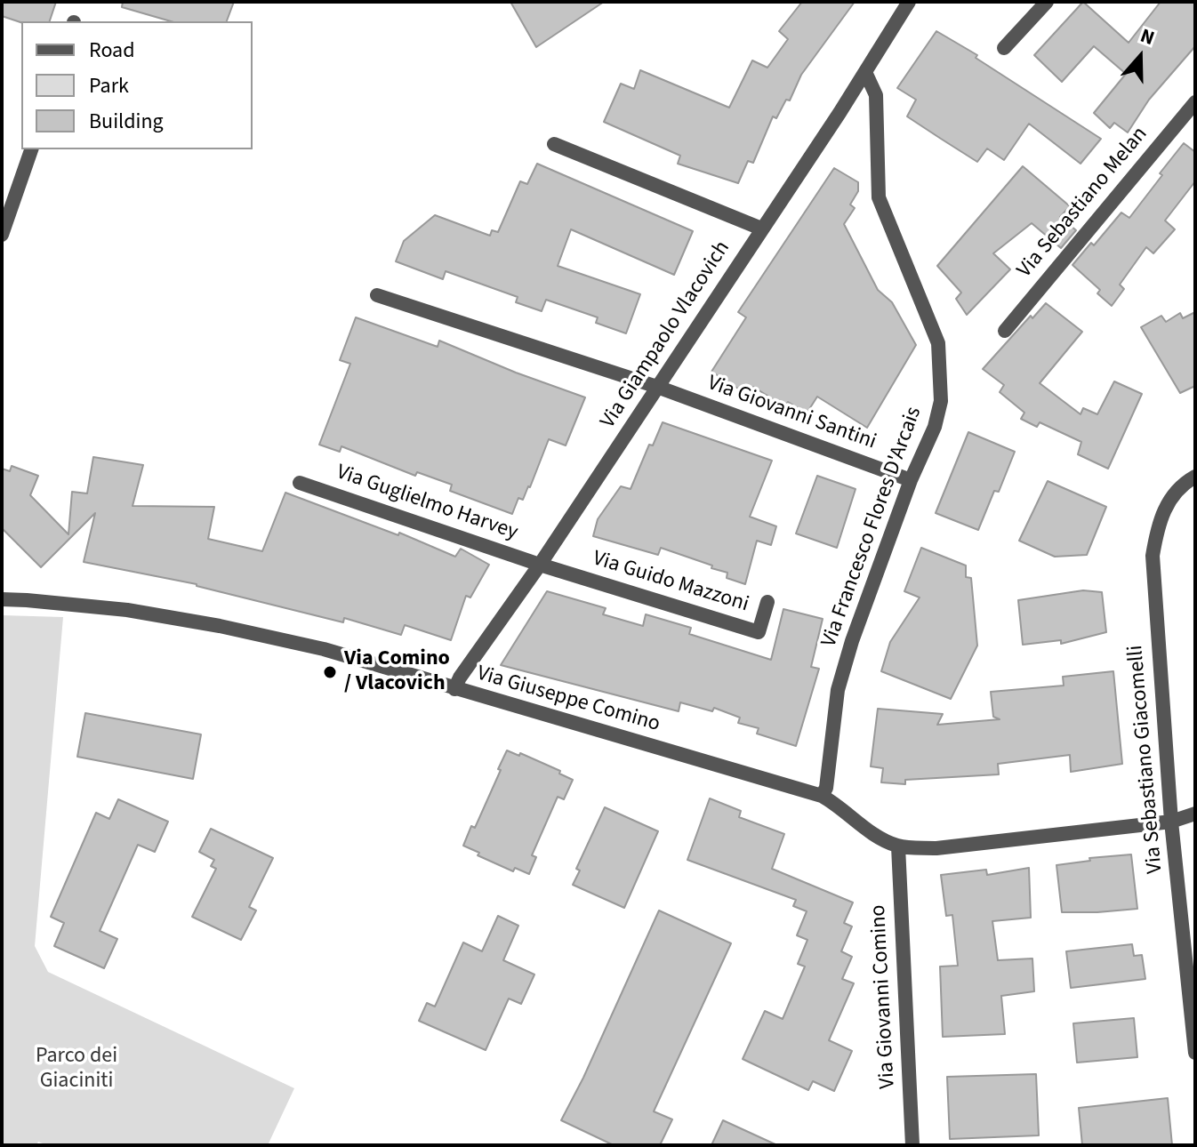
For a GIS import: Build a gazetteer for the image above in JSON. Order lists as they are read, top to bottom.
{
  "streets": {
    "street": [
      "Via Sebastiano Melan",
      "Via Giampaolo Vlacovich",
      "Via Giovanni Santini",
      "Via Guglielmo Harvey",
      "Via Francesco Flores D'Arcais",
      "Via Guido Mazzoni",
      "Via Giuseppe Comino",
      "Via Sebastiano Giacomelli",
      "Via Giovanni Comino"
    ]
  },
  "crossings": [
    ["Via Giampaolo Vlacovich", "Via Giovanni Santini"],
    ["Via Giampaolo Vlacovich", "Via Guglielmo Harvey"],
    ["Via Giampaolo Vlacovich", "Via Francesco Flores D'Arcais"],
    ["Via Giampaolo Vlacovich", "Via Guido Mazzoni"],
    ["Via Giampaolo Vlacovich", "Via Giuseppe Comino"],
    ["Via Giovanni Santini", "Via Francesco Flores D'Arcais"],
    ["Via Guglielmo Harvey", "Via Guido Mazzoni"],
    ["Via Francesco Flores D'Arcais", "Via Giuseppe Comino"],
    ["Via Giuseppe Comino", "Via Giovanni Comino"]
  ],
  "parks": ["Parco dei Giaciniti"],
  "places": ["Via Comino / Vlacovich"],
  "legend": ["Road", "Park", "Building"],
  "north": "top"
}
